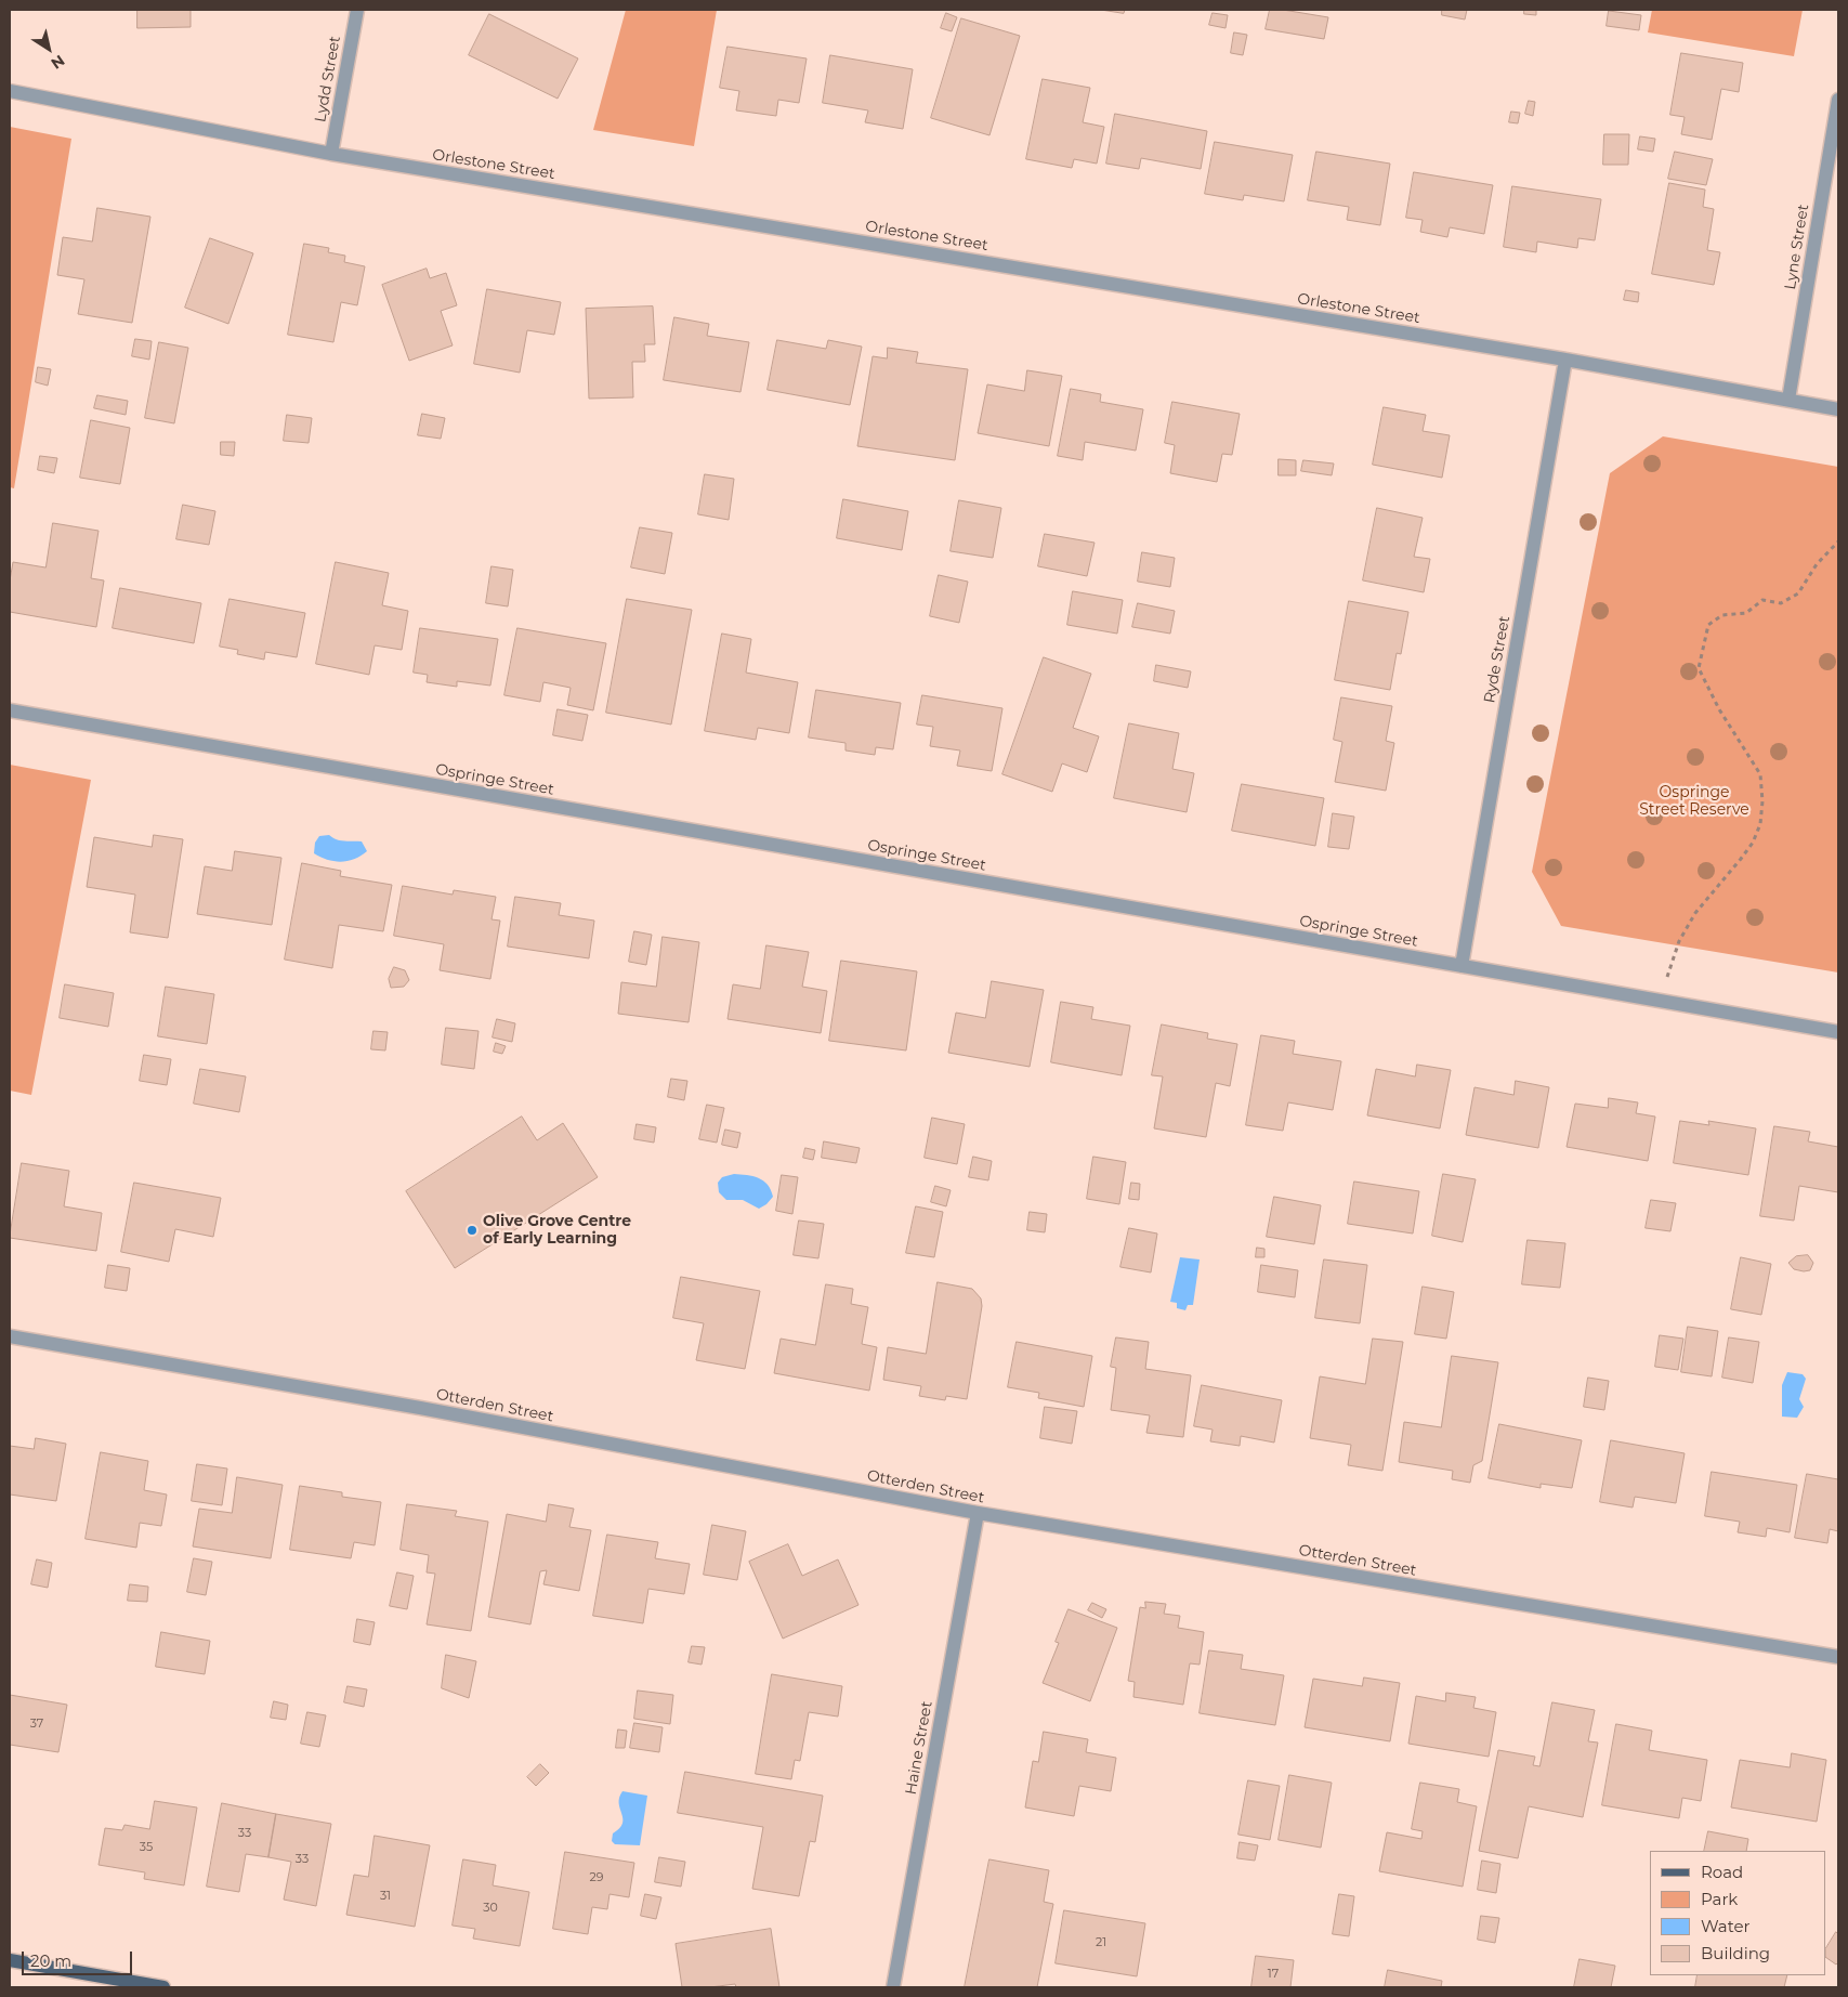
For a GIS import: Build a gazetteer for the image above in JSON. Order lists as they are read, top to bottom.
{
  "streets": {
    "street": [
      "Lydd Street",
      "Orlestone Street",
      "Lyne Street",
      "Ryde Street",
      "Ospringe Street",
      "Otterden Street",
      "Haine Street"
    ]
  },
  "crossings": [
    ["Lydd Street", "Orlestone Street"],
    ["Orlestone Street", "Lyne Street"],
    ["Orlestone Street", "Ryde Street"],
    ["Ryde Street", "Ospringe Street"],
    ["Otterden Street", "Haine Street"]
  ],
  "parks": ["Ospringe Street Reserve"],
  "places": ["Olive Grove Centre of Early Learning"],
  "house_numbers": [
    "37",
    "33",
    "35",
    "33",
    "29",
    "31",
    "30",
    "21",
    "17"
  ],
  "legend": [
    "Road",
    "Park",
    "Water",
    "Building"
  ],
  "scale_bar": "20 m",
  "north": "bottom right"
}
